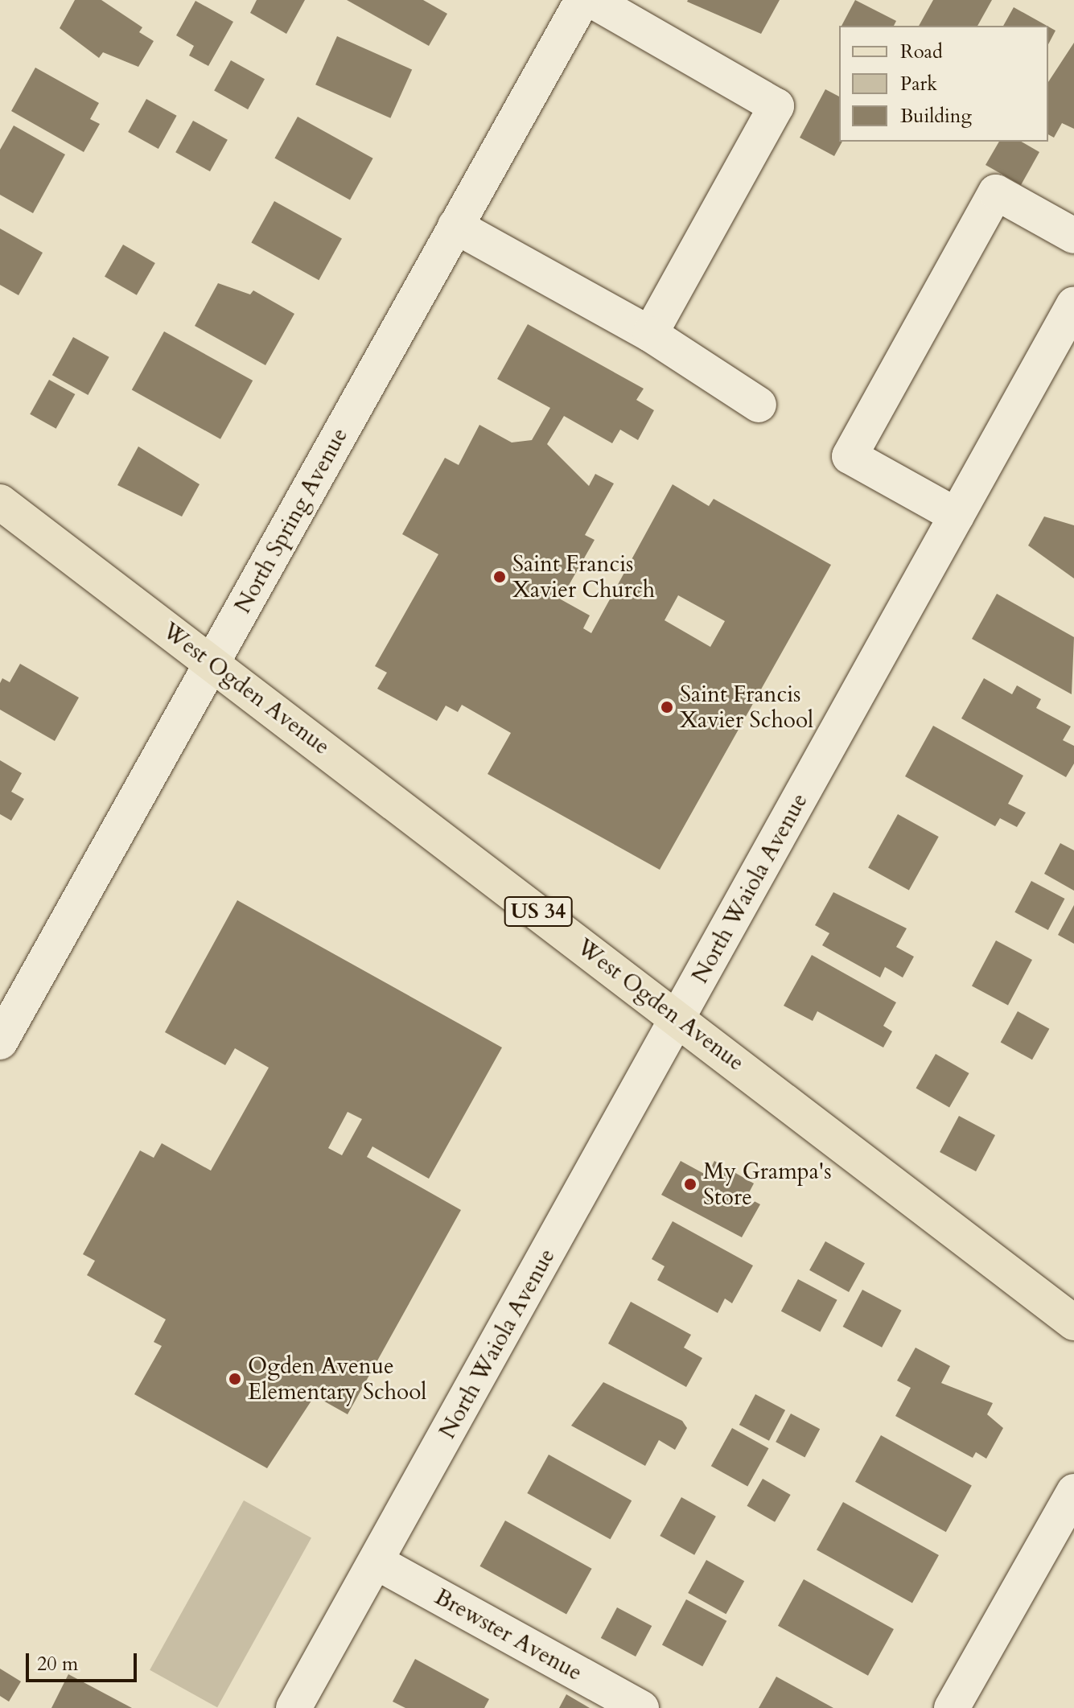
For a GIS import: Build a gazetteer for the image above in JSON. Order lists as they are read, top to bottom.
{
  "streets": {
    "main road": ["West Ogden Avenue", "US 34"],
    "street": ["North Spring Avenue", "North Waiola Avenue", "Brewster Avenue"]
  },
  "crossings": [
    ["North Spring Avenue", "West Ogden Avenue"],
    ["West Ogden Avenue", "North Waiola Avenue"],
    ["North Waiola Avenue", "Brewster Avenue"]
  ],
  "places": [
    "Saint Francis Xavier Church",
    "Saint Francis Xavier School",
    "My Grampa's Store",
    "Ogden Avenue Elementary School"
  ],
  "legend": ["Road", "Park", "Building"],
  "scale_bar": "20 m"
}
